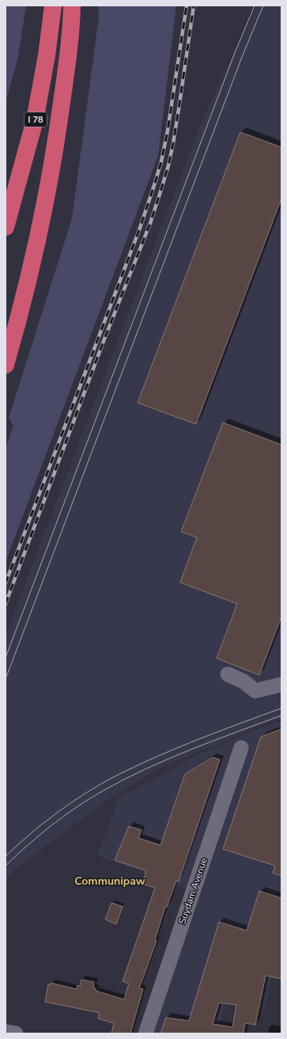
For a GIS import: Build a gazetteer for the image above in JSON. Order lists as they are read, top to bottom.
{
  "streets": {
    "highway": ["I 78"],
    "street": ["Suydam Avenue"]
  },
  "districts": ["Communipaw"]
}
